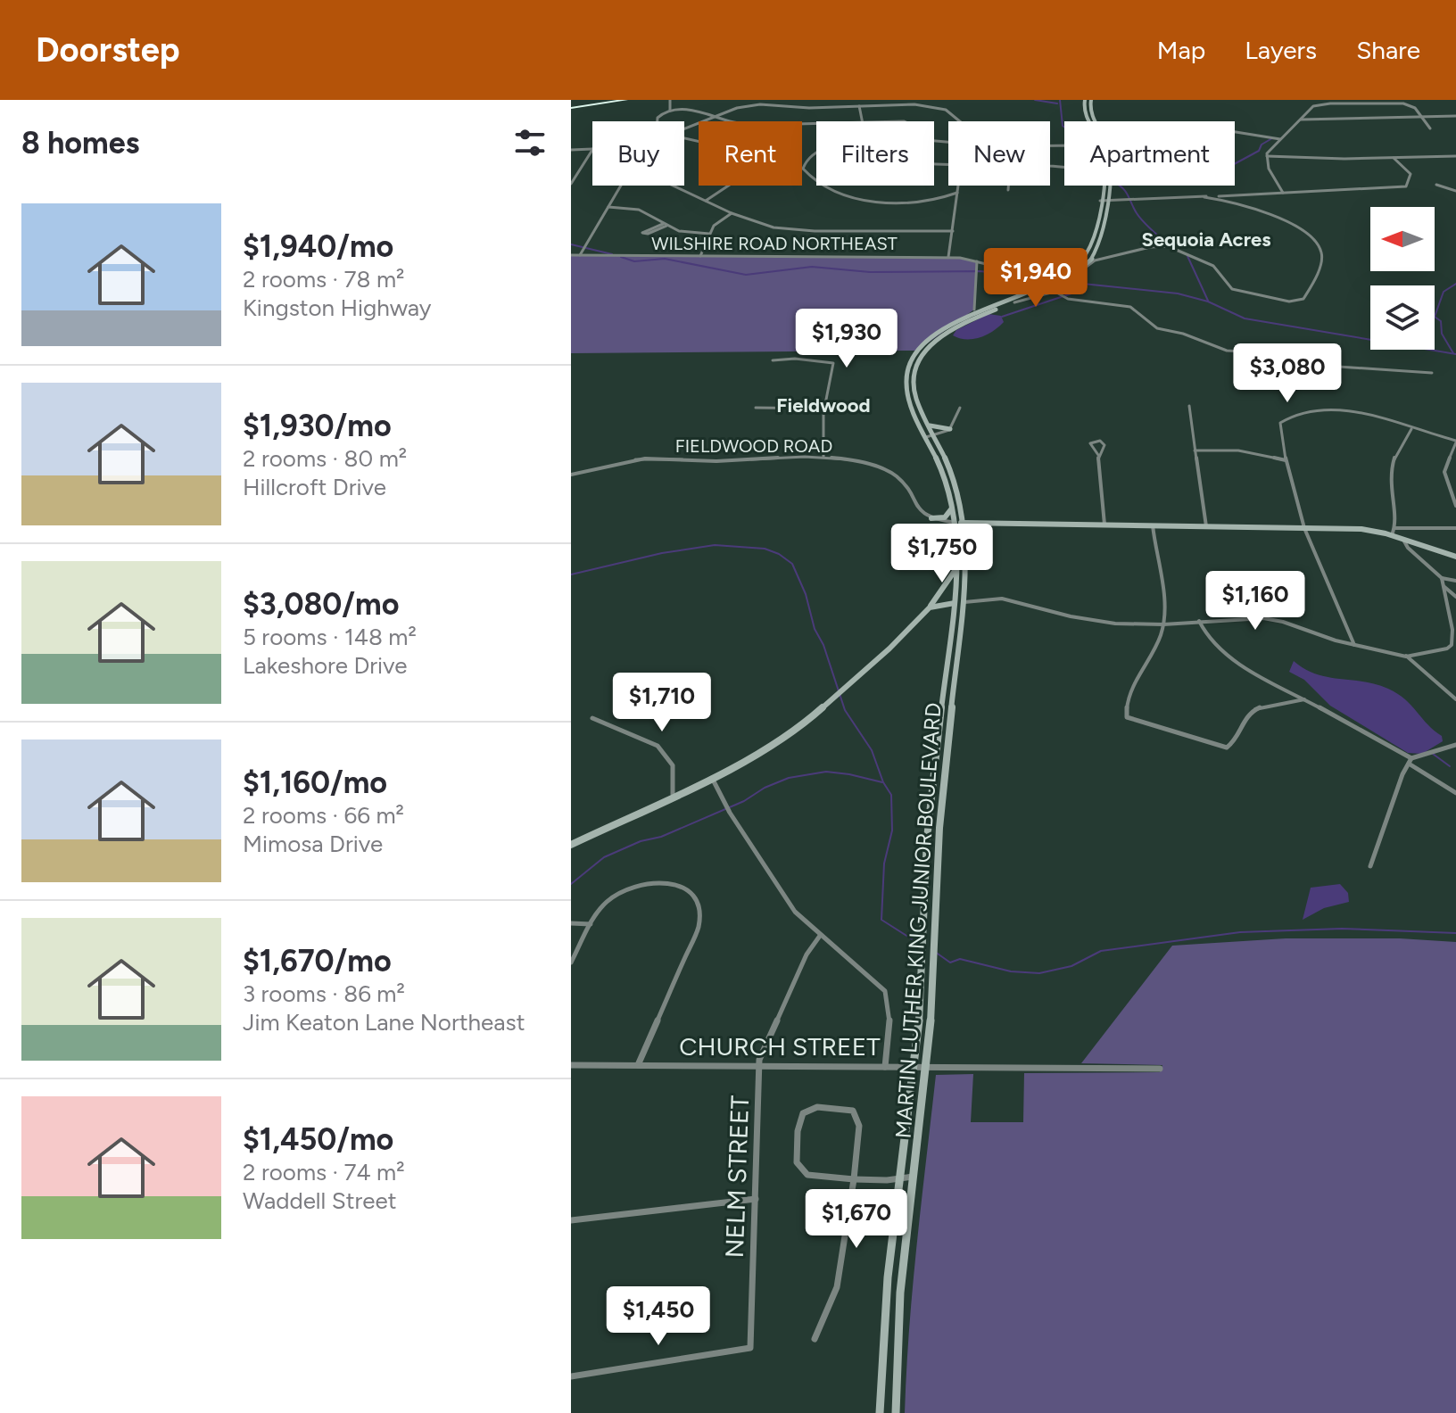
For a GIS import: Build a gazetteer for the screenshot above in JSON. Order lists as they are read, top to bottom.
{
  "streets": {
    "main road": ["MARTIN LUTHER KING JUNIOR BOULEVARD"],
    "street": [
      "WILSHIRE ROAD NORTHEAST",
      "FIELDWOOD ROAD",
      "CHURCH STREET",
      "NELM STREET"
    ]
  },
  "crossings": [
    ["WILSHIRE ROAD NORTHEAST", "MARTIN LUTHER KING JUNIOR BOULEVARD"],
    ["MARTIN LUTHER KING JUNIOR BOULEVARD", "CHURCH STREET"],
    ["CHURCH STREET", "NELM STREET"]
  ],
  "districts": ["Sequoia Acres", "Fieldwood"],
  "north": "left",
  "page": {
    "header": "Doorstep",
    "nav": ["Map", "Layers", "Share"],
    "heading": "8 homes",
    "chip": [
      "Buy",
      "Rent",
      "Filters",
      "New",
      "Apartment"
    ],
    "list": [
      {
        "name": "$1,940/mo",
        "note": "2 rooms · 78 m² · Kingston Highway"
      },
      {
        "name": "$1,930/mo",
        "note": "2 rooms · 80 m² · Hillcroft Drive"
      },
      {
        "name": "$3,080/mo",
        "note": "5 rooms · 148 m² · Lakeshore Drive"
      },
      {
        "name": "$1,160/mo",
        "note": "2 rooms · 66 m² · Mimosa Drive"
      },
      {
        "name": "$1,670/mo",
        "note": "3 rooms · 86 m² · Jim Keaton Lane Northeast"
      },
      {
        "name": "$1,450/mo",
        "note": "2 rooms · 74 m² · Waddell Street"
      }
    ],
    "price": [
      "$1,940",
      "$1,930",
      "$3,080",
      "$1,750",
      "$1,160",
      "$1,710",
      "$1,670",
      "$1,450"
    ]
  }
}
